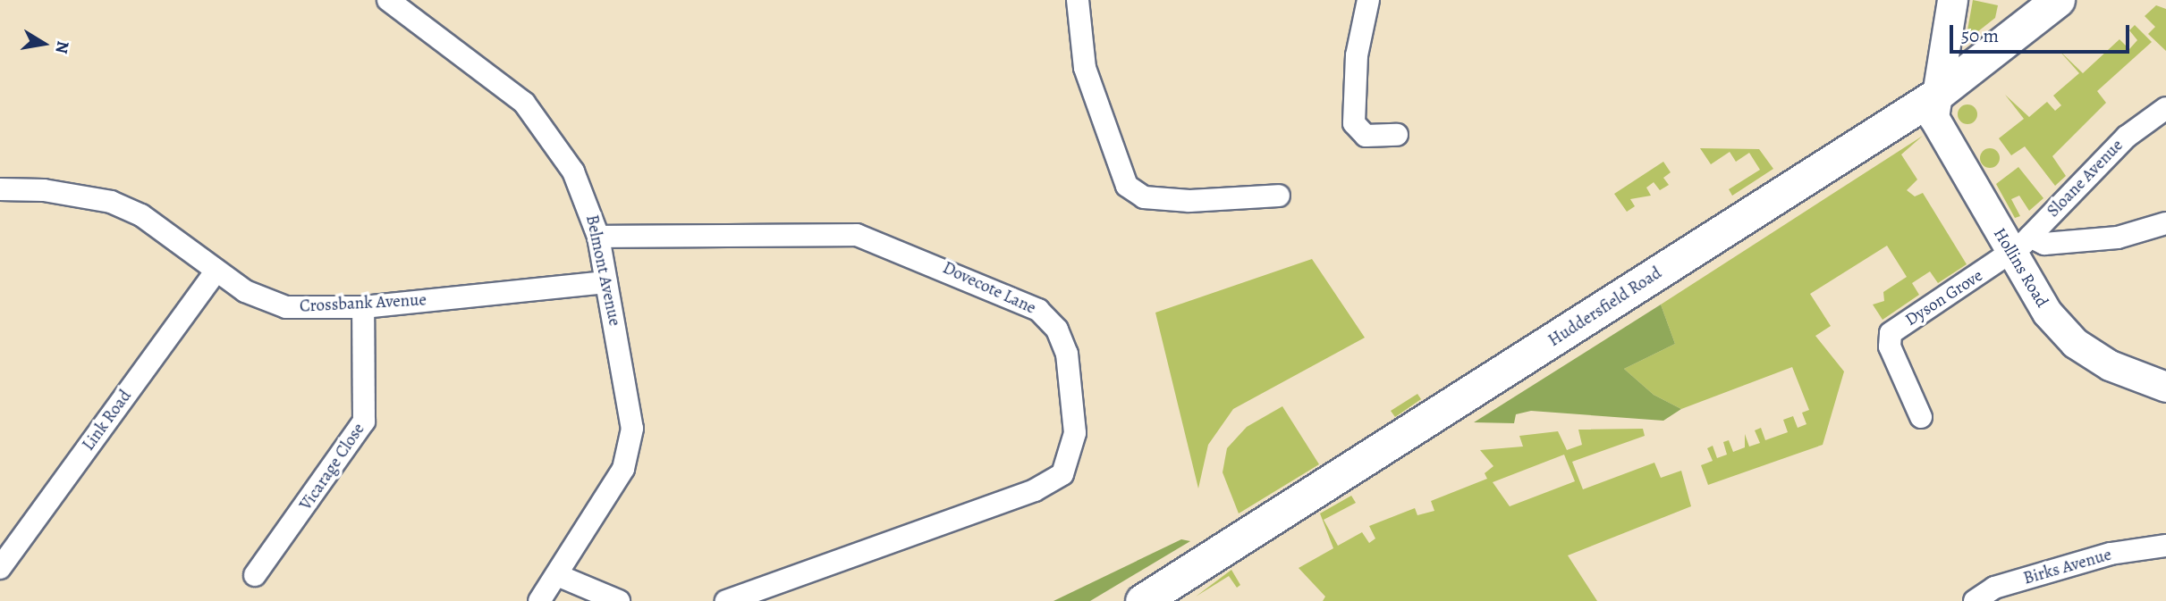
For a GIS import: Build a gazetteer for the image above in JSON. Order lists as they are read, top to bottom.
{
  "streets": {
    "main road": ["Huddersfield Road"],
    "street": [
      "Sloane Avenue",
      "Hollins Road",
      "Belmont Avenue",
      "Dovecote Lane",
      "Dyson Grove",
      "Crossbank Avenue",
      "Link Road",
      "Vicarage Close",
      "Birks Avenue"
    ]
  },
  "crossings": [
    ["Sloane Avenue", "Hollins Road"],
    ["Sloane Avenue", "Dyson Grove"],
    ["Hollins Road", "Dyson Grove"],
    ["Hollins Road", "Huddersfield Road"],
    ["Belmont Avenue", "Dovecote Lane"],
    ["Belmont Avenue", "Crossbank Avenue"],
    ["Crossbank Avenue", "Link Road"],
    ["Crossbank Avenue", "Vicarage Close"]
  ],
  "scale_bar": "50 m",
  "north": "right"
}
